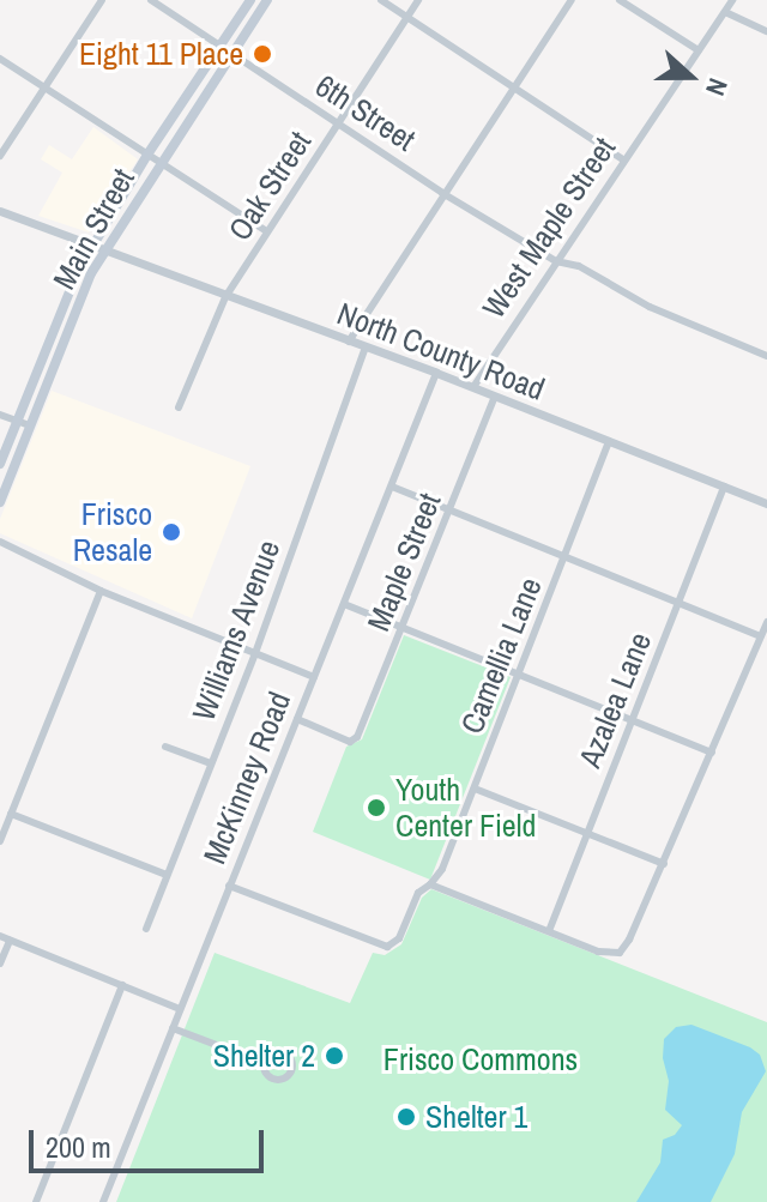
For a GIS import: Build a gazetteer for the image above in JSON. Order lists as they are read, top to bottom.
{
  "streets": {
    "main road": ["Main Street"],
    "street": [
      "6th Street",
      "Oak Street",
      "West Maple Street",
      "North County Road",
      "Maple Street",
      "Williams Avenue",
      "Camellia Lane",
      "Azalea Lane",
      "McKinney Road"
    ]
  },
  "crossings": [
    ["6th Street", "Oak Street"],
    ["6th Street", "West Maple Street"],
    ["6th Street", "Main Street"],
    ["Oak Street", "North County Road"],
    ["West Maple Street", "North County Road"],
    ["Main Street", "North County Road"],
    ["North County Road", "Maple Street"],
    ["North County Road", "Williams Avenue"],
    ["North County Road", "Camellia Lane"],
    ["North County Road", "Azalea Lane"],
    ["North County Road", "McKinney Road"],
    ["Maple Street", "McKinney Road"],
    ["Camellia Lane", "McKinney Road"]
  ],
  "parks": ["Frisco Commons"],
  "places": [
    "Eight 11 Place",
    "Frisco Resale",
    "Youth Center Field",
    "Shelter 2",
    "Shelter 1"
  ],
  "scale_bar": "200 m",
  "north": "right"
}
